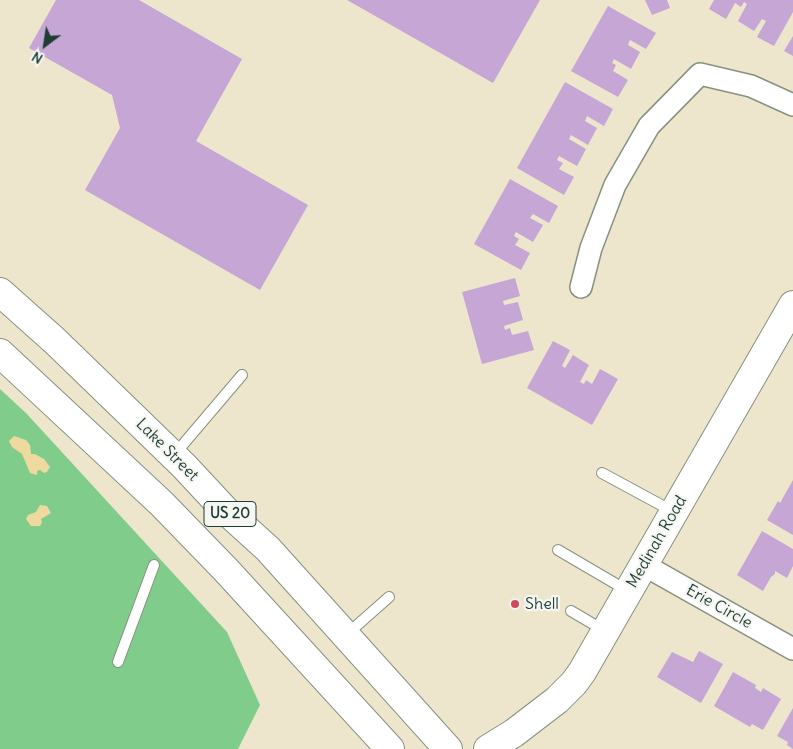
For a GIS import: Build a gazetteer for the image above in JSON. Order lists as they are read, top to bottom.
{
  "streets": {
    "main road": ["Lake Street", "US 20", "Medinah Road"],
    "street": ["Erie Circle"]
  },
  "crossings": [
    ["Medinah Road", "Erie Circle"]
  ],
  "places": ["Shell"],
  "north": "bottom left"
}
